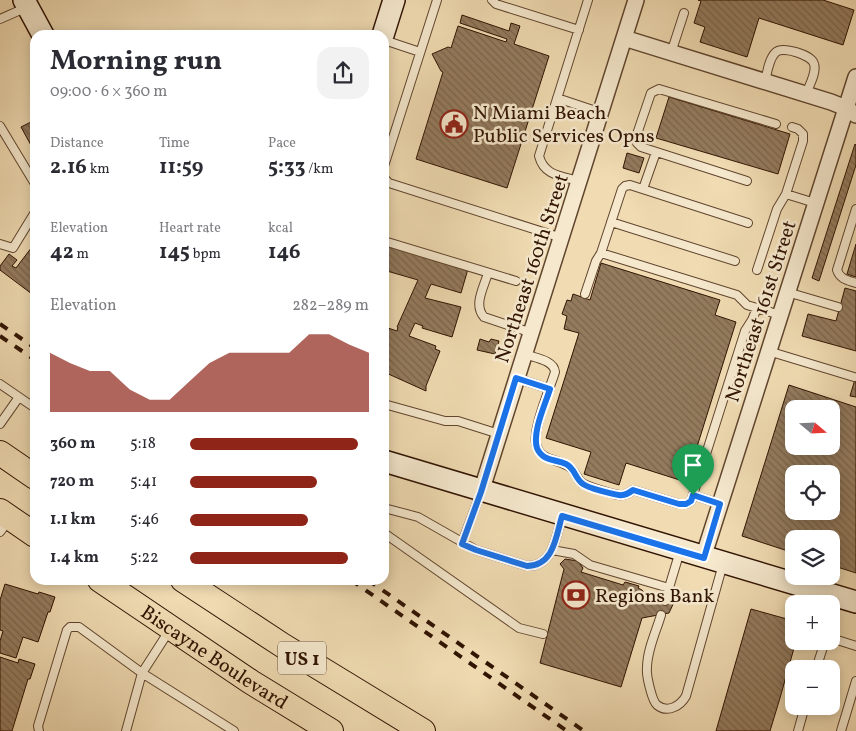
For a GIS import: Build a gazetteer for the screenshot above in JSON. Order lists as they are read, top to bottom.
{
  "streets": {
    "main road": ["Biscayne Boulevard", "US 1"],
    "street": ["Northeast 160th Street", "Northeast 161st Street"]
  },
  "places": {
    "public building": ["N Miami Beach Public Services Opns"],
    "bank": ["Regions Bank"]
  },
  "north": "right",
  "page": {
    "heading": ["Morning run", "09:00 · 6 × 360 m"],
    "stats": [
      ["Distance", "2.16 km"],
      ["Time", "11:59"],
      ["Pace", "5:33 /km"],
      ["Elevation", "42 m"],
      ["Heart rate", "145 bpm"],
      ["kcal", "146"]
    ],
    "chart": ["Elevation", "282–289 m"],
    "map_buttons": ["+", "−"],
    "list": [
      {
        "name": "360 m",
        "note": "5:18"
      },
      {
        "name": "720 m",
        "note": "5:41"
      },
      {
        "name": "1.1 km",
        "note": "5:46"
      },
      {
        "name": "1.4 km",
        "note": "5:22"
      }
    ]
  }
}
